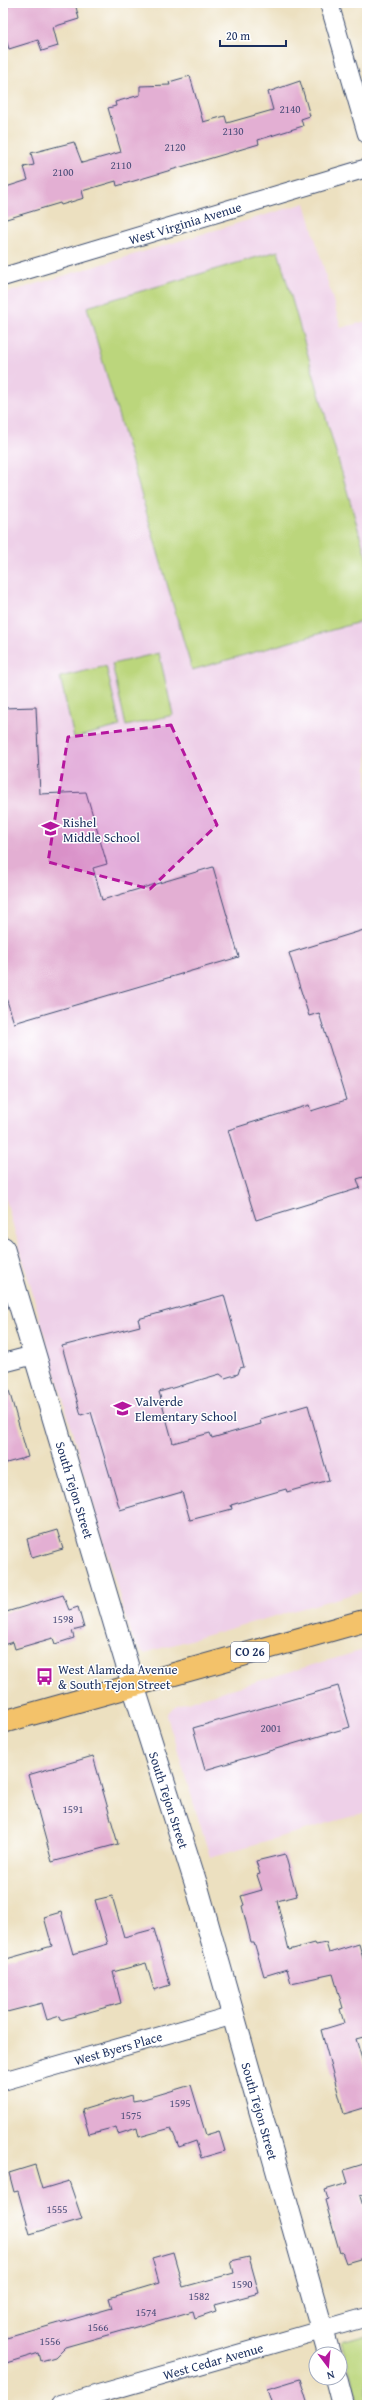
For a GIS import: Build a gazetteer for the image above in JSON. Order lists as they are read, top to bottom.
{
  "streets": {
    "main road": ["CO 26"],
    "street": [
      "West Virginia Avenue",
      "South Tejon Street",
      "West Byers Place",
      "West Cedar Avenue"
    ]
  },
  "crossings": [
    ["South Tejon Street", "CO 26"],
    ["South Tejon Street", "West Byers Place"],
    ["South Tejon Street", "West Cedar Avenue"]
  ],
  "places": {
    "school or university": ["Rishel Middle School", "Valverde Elementary School"],
    "bus stop": ["West Alameda Avenue & South Tejon Street"]
  },
  "house_numbers": [
    "2140",
    "2130",
    "2120",
    "2110",
    "2100",
    "1598",
    "2001",
    "1591",
    "1595",
    "1575",
    "1555",
    "1590",
    "1582",
    "1574",
    "1566",
    "1556"
  ],
  "scale_bar": "20 m",
  "north": "bottom"
}
